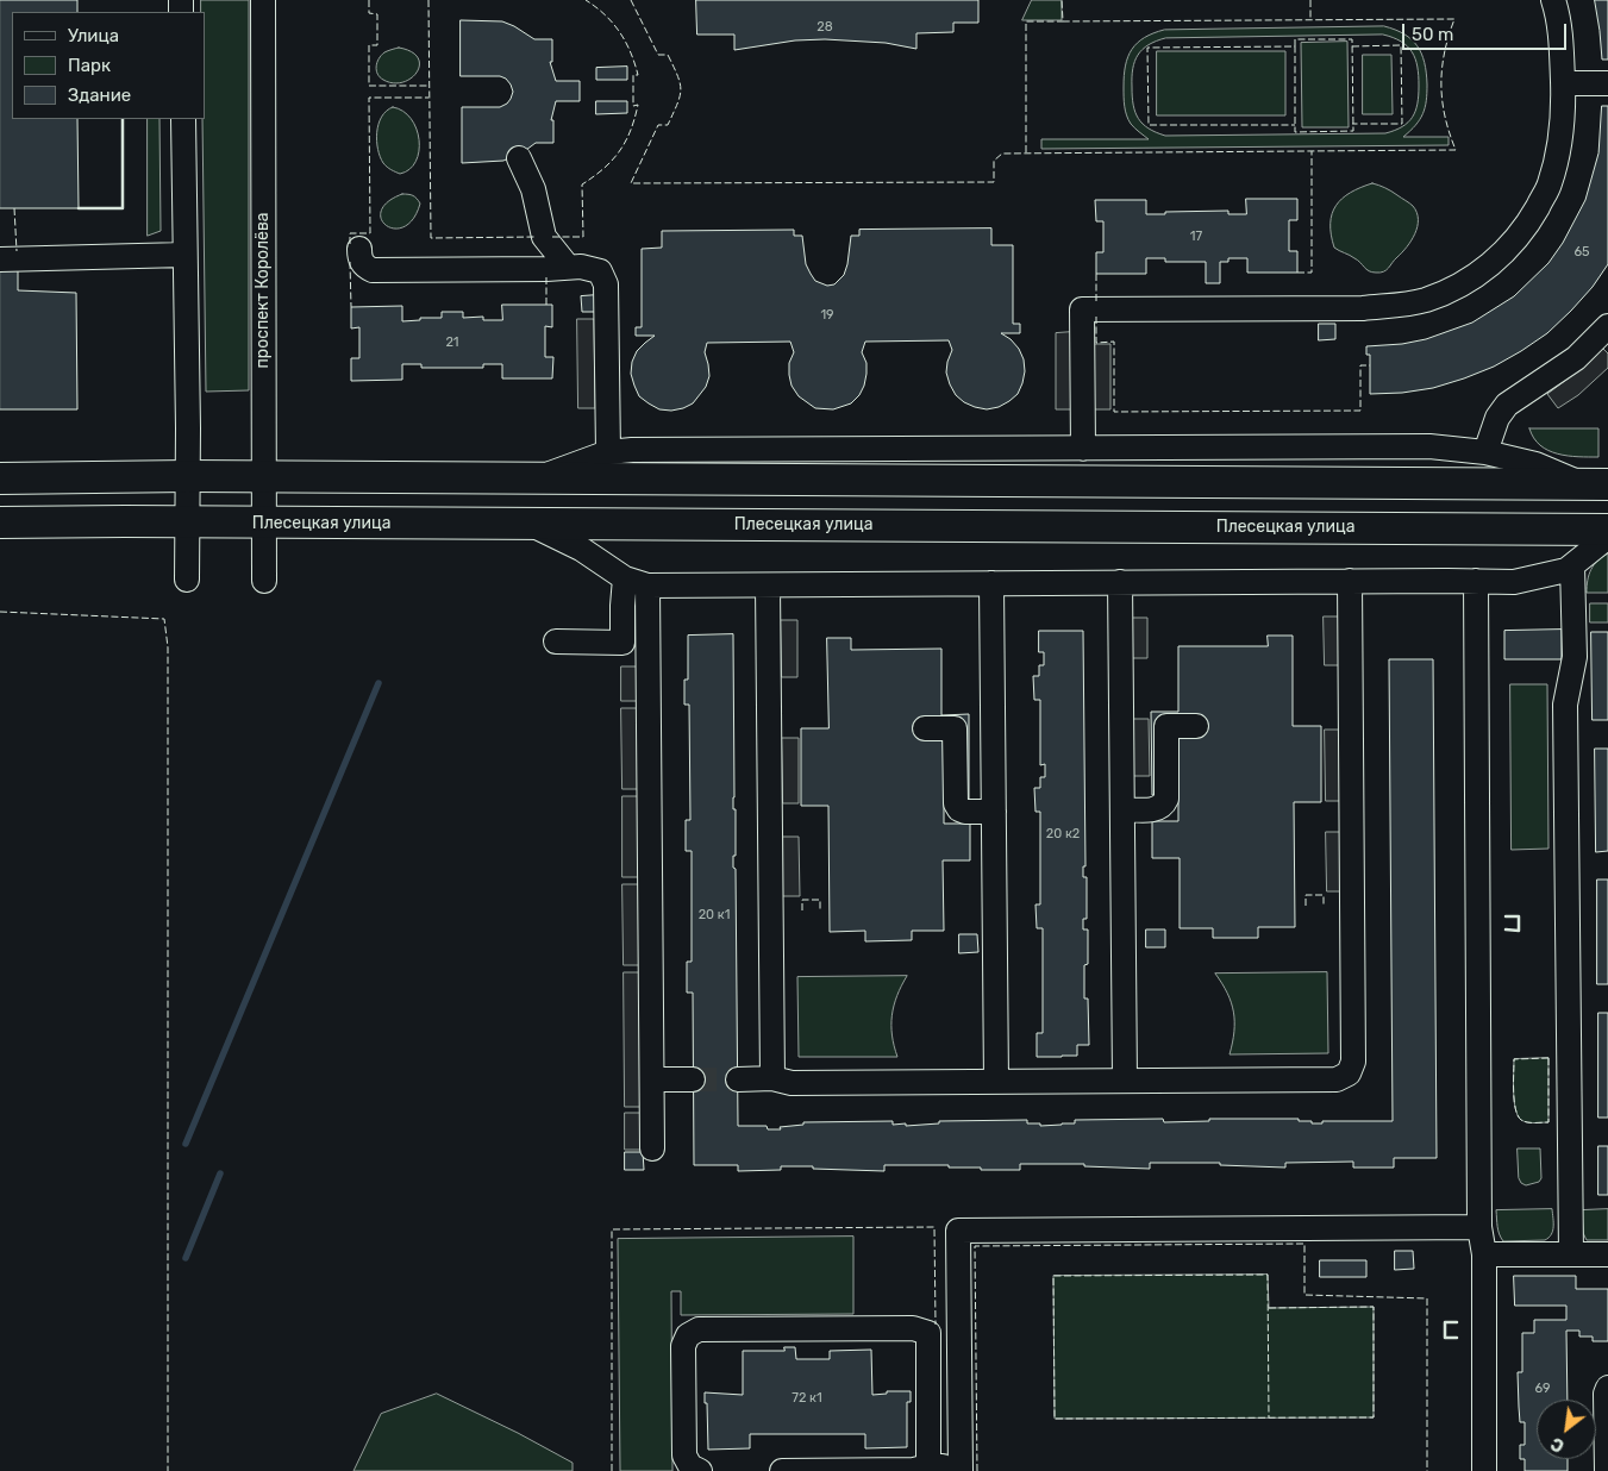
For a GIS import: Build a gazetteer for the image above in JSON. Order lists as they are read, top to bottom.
{
  "streets": {
    "main road": ["Плесецкая улица"],
    "street": ["проспект Королёва"]
  },
  "crossings": [
    ["проспект Королёва", "Плесецкая улица"]
  ],
  "house_numbers": [
    "28",
    "17",
    "65",
    "19",
    "21",
    "20 к2",
    "20 к1",
    "69",
    "72 к1"
  ],
  "legend": ["Улица", "Парк", "Здание"],
  "scale_bar": "50 m",
  "north": "bottom left"
}
